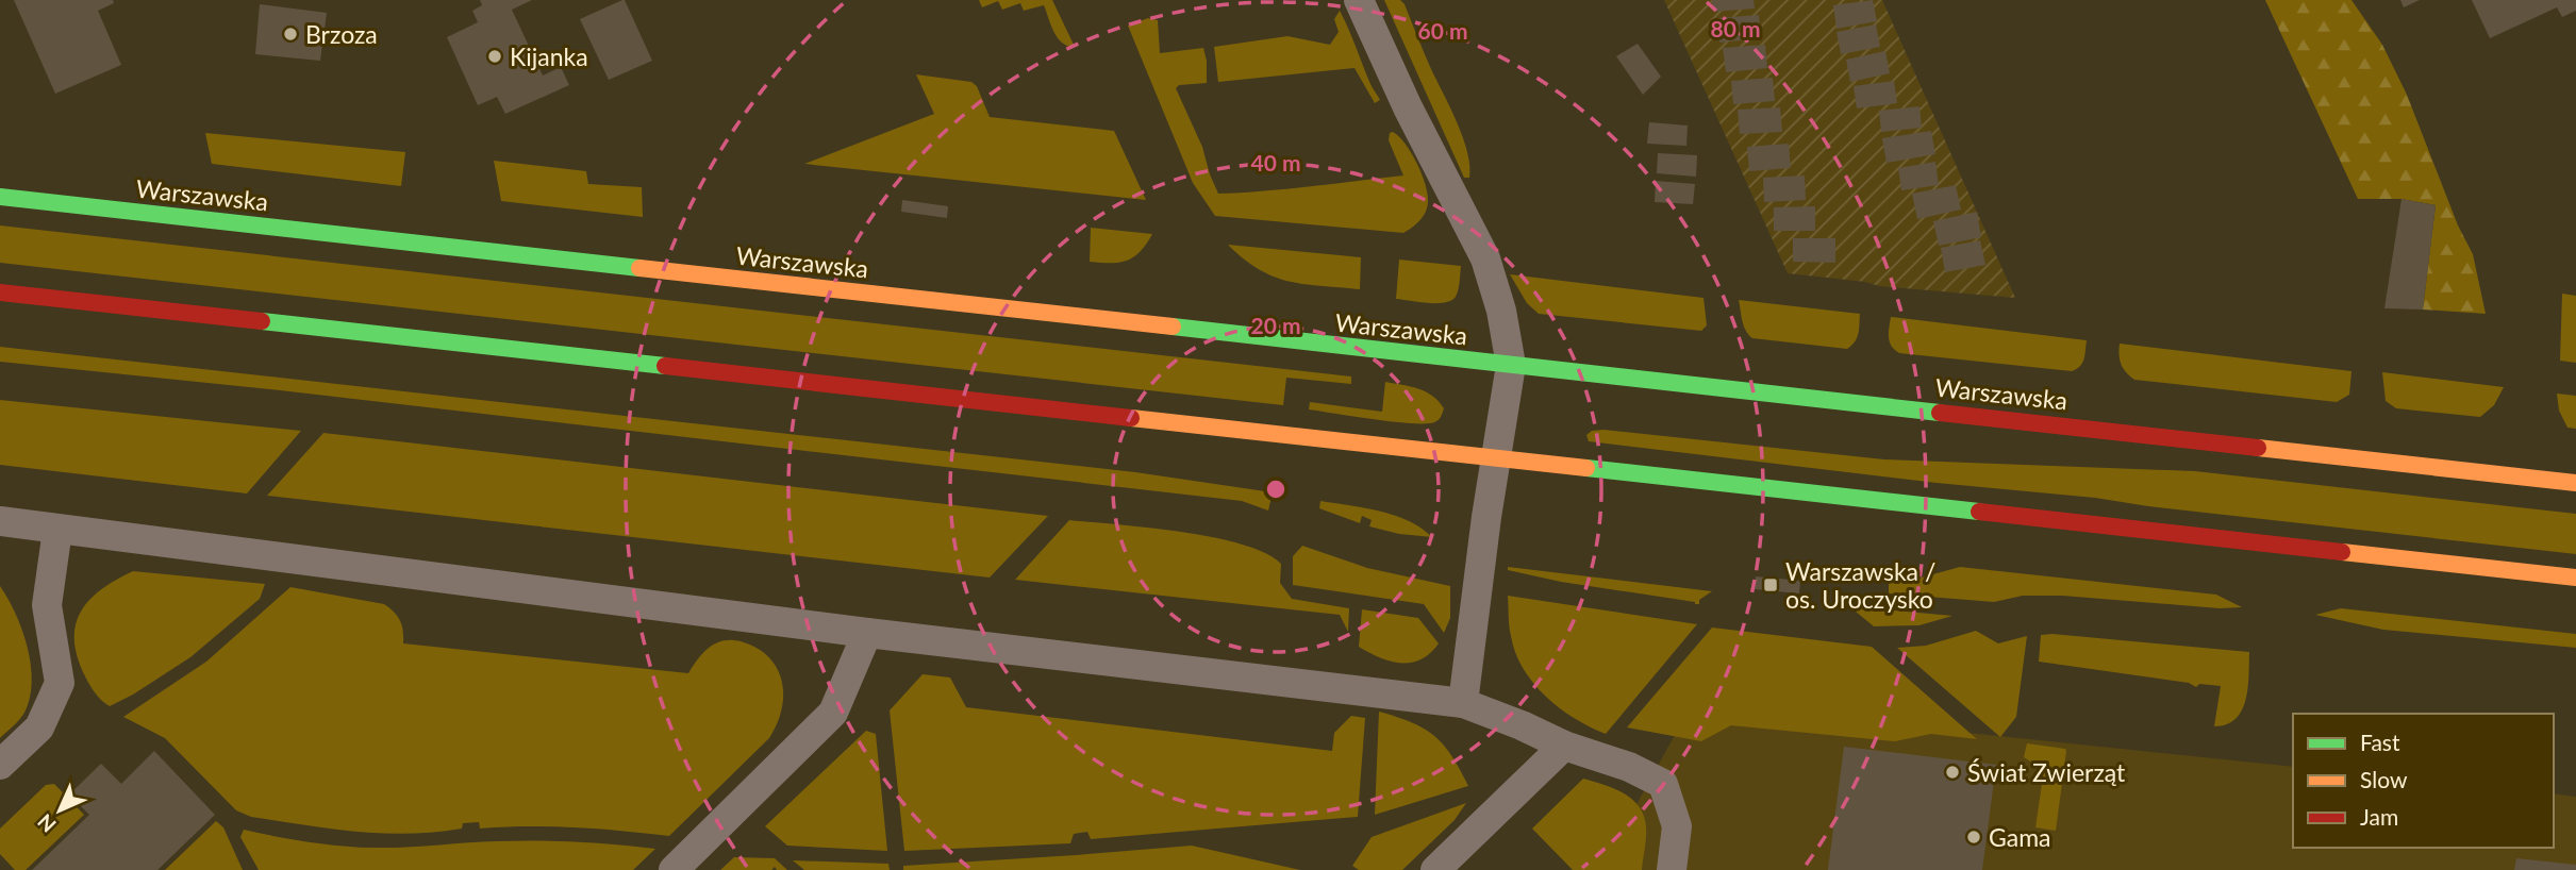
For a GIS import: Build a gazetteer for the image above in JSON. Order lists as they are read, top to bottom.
{
  "streets": {
    "main road": ["Warszawska"]
  },
  "places": {
    "other": [
      "Brzoza",
      "Kijanka",
      "Świat Zwierząt",
      "Gama"
    ],
    "transit": ["Warszawska / os. Uroczysko"]
  },
  "legend": ["Fast", "Slow", "Jam"],
  "north": "bottom left",
  "rings": [
    "80 m",
    "60 m",
    "40 m",
    "20 m"
  ]
}
